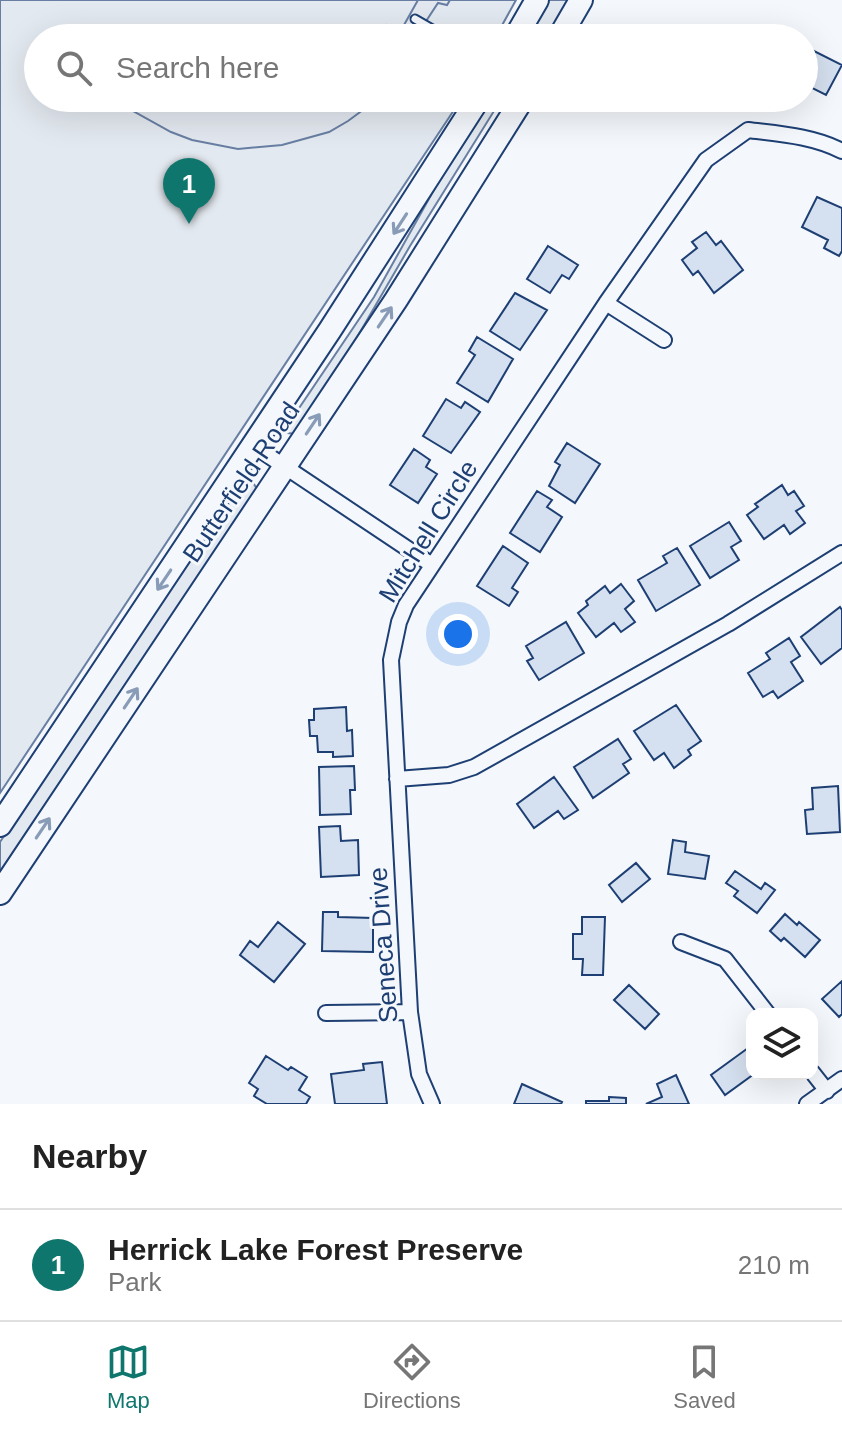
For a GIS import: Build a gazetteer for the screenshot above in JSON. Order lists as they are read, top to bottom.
{
  "streets": {
    "main road": ["Butterfield Road"],
    "street": ["Mitchell Circle", "Seneca Drive"]
  },
  "crossings": [
    ["Mitchell Circle", "Seneca Drive"]
  ],
  "page": {
    "search": "Search here",
    "pins": "1",
    "heading": "Nearby",
    "list": [
      {
        "mark": "1",
        "name": "Herrick Lake Forest Preserve",
        "note": "Park",
        "value": "210 m"
      }
    ],
    "nav": ["Map", "Directions", "Saved"]
  }
}
